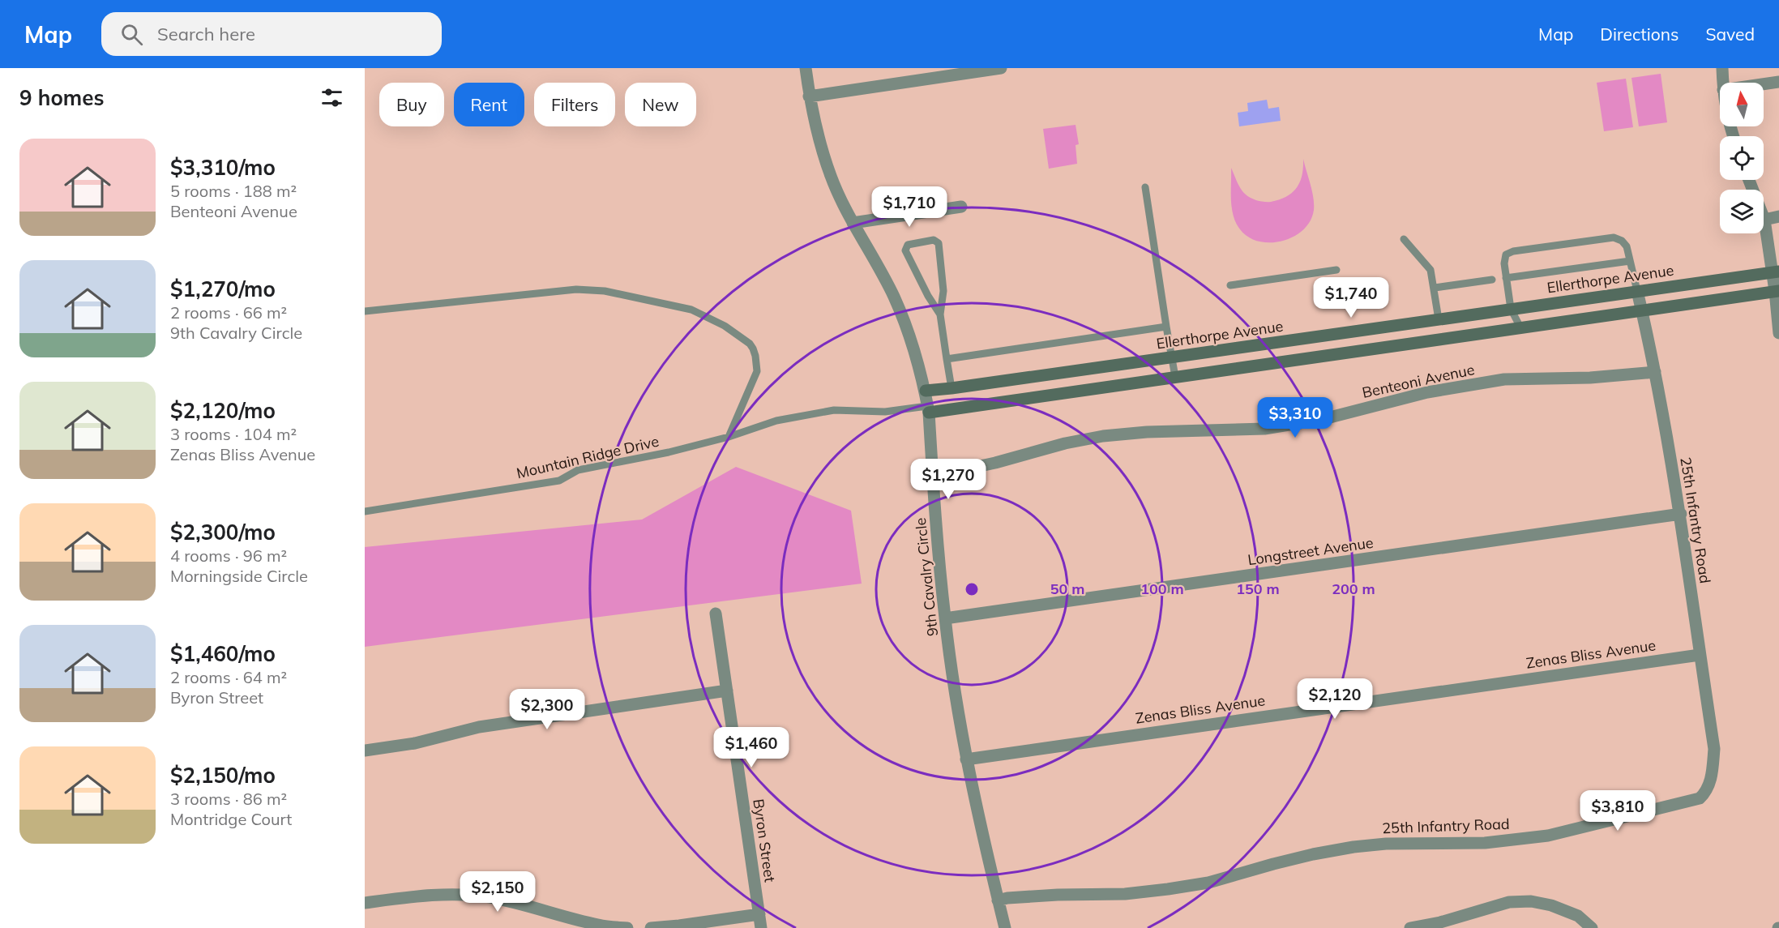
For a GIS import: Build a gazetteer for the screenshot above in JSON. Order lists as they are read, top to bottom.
{
  "streets": {
    "street": [
      "Ellerthorpe Avenue",
      "Benteoni Avenue",
      "25th Infantry Road",
      "Longstreet Avenue",
      "9th Cavalry Circle",
      "Zenas Bliss Avenue",
      "Byron Street"
    ],
    "lane": ["Mountain Ridge Drive"]
  },
  "crossings": [
    ["Ellerthorpe Avenue", "25th Infantry Road"],
    ["Ellerthorpe Avenue", "9th Cavalry Circle"],
    ["Benteoni Avenue", "25th Infantry Road"],
    ["Benteoni Avenue", "9th Cavalry Circle"],
    ["Mountain Ridge Drive", "9th Cavalry Circle"],
    ["25th Infantry Road", "Longstreet Avenue"],
    ["25th Infantry Road", "9th Cavalry Circle"],
    ["25th Infantry Road", "Zenas Bliss Avenue"],
    ["Longstreet Avenue", "9th Cavalry Circle"],
    ["9th Cavalry Circle", "Zenas Bliss Avenue"]
  ],
  "north": "top",
  "page": {
    "header": "Map",
    "search": "Search here",
    "nav": ["Map", "Directions", "Saved"],
    "heading": "9 homes",
    "chip": [
      "Buy",
      "Rent",
      "Filters",
      "New"
    ],
    "list": [
      {
        "name": "$3,310/mo",
        "note": "5 rooms · 188 m² · Benteoni Avenue"
      },
      {
        "name": "$1,270/mo",
        "note": "2 rooms · 66 m² · 9th Cavalry Circle"
      },
      {
        "name": "$2,120/mo",
        "note": "3 rooms · 104 m² · Zenas Bliss Avenue"
      },
      {
        "name": "$2,300/mo",
        "note": "4 rooms · 96 m² · Morningside Circle"
      },
      {
        "name": "$1,460/mo",
        "note": "2 rooms · 64 m² · Byron Street"
      },
      {
        "name": "$2,150/mo",
        "note": "3 rooms · 86 m² · Montridge Court"
      }
    ],
    "price": [
      "$1,710",
      "$1,740",
      "$3,310",
      "$1,270",
      "$2,120",
      "$2,300",
      "$1,460",
      "$3,810",
      "$2,150"
    ]
  },
  "rings": [
    "50 m",
    "100 m",
    "150 m",
    "200 m"
  ]
}
